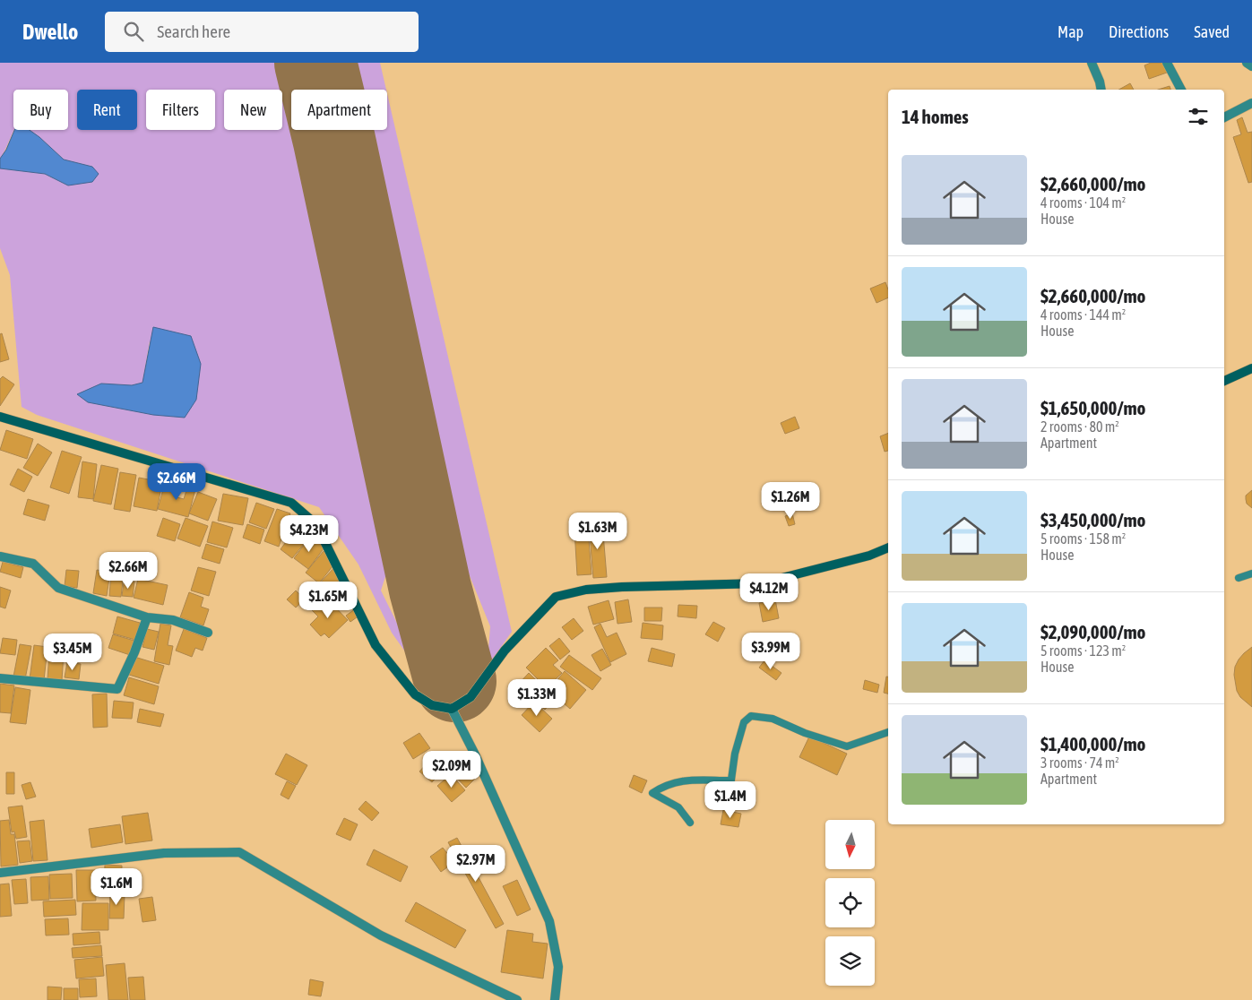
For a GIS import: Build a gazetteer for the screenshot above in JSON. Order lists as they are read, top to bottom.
{
  "north": "bottom",
  "page": {
    "header": "Dwello",
    "search": "Search here",
    "nav": ["Map", "Directions", "Saved"],
    "chip": [
      "Buy",
      "Rent",
      "Filters",
      "New",
      "Apartment"
    ],
    "heading": "14 homes",
    "list": [
      {
        "name": "$2,660,000/mo",
        "note": "4 rooms · 104 m² · House"
      },
      {
        "name": "$2,660,000/mo",
        "note": "4 rooms · 144 m² · House"
      },
      {
        "name": "$1,650,000/mo",
        "note": "2 rooms · 80 m² · Apartment"
      },
      {
        "name": "$3,450,000/mo",
        "note": "5 rooms · 158 m² · House"
      },
      {
        "name": "$2,090,000/mo",
        "note": "5 rooms · 123 m² · House"
      },
      {
        "name": "$1,400,000/mo",
        "note": "3 rooms · 74 m² · Apartment"
      }
    ],
    "price": [
      "$2.66M",
      "$1.26M",
      "$1.63M",
      "$4.23M",
      "$2.66M",
      "$4.12M",
      "$1.65M",
      "$3.99M",
      "$3.45M",
      "$1.33M",
      "$2.09M",
      "$1.4M",
      "$2.97M",
      "$1.6M"
    ]
  }
}
